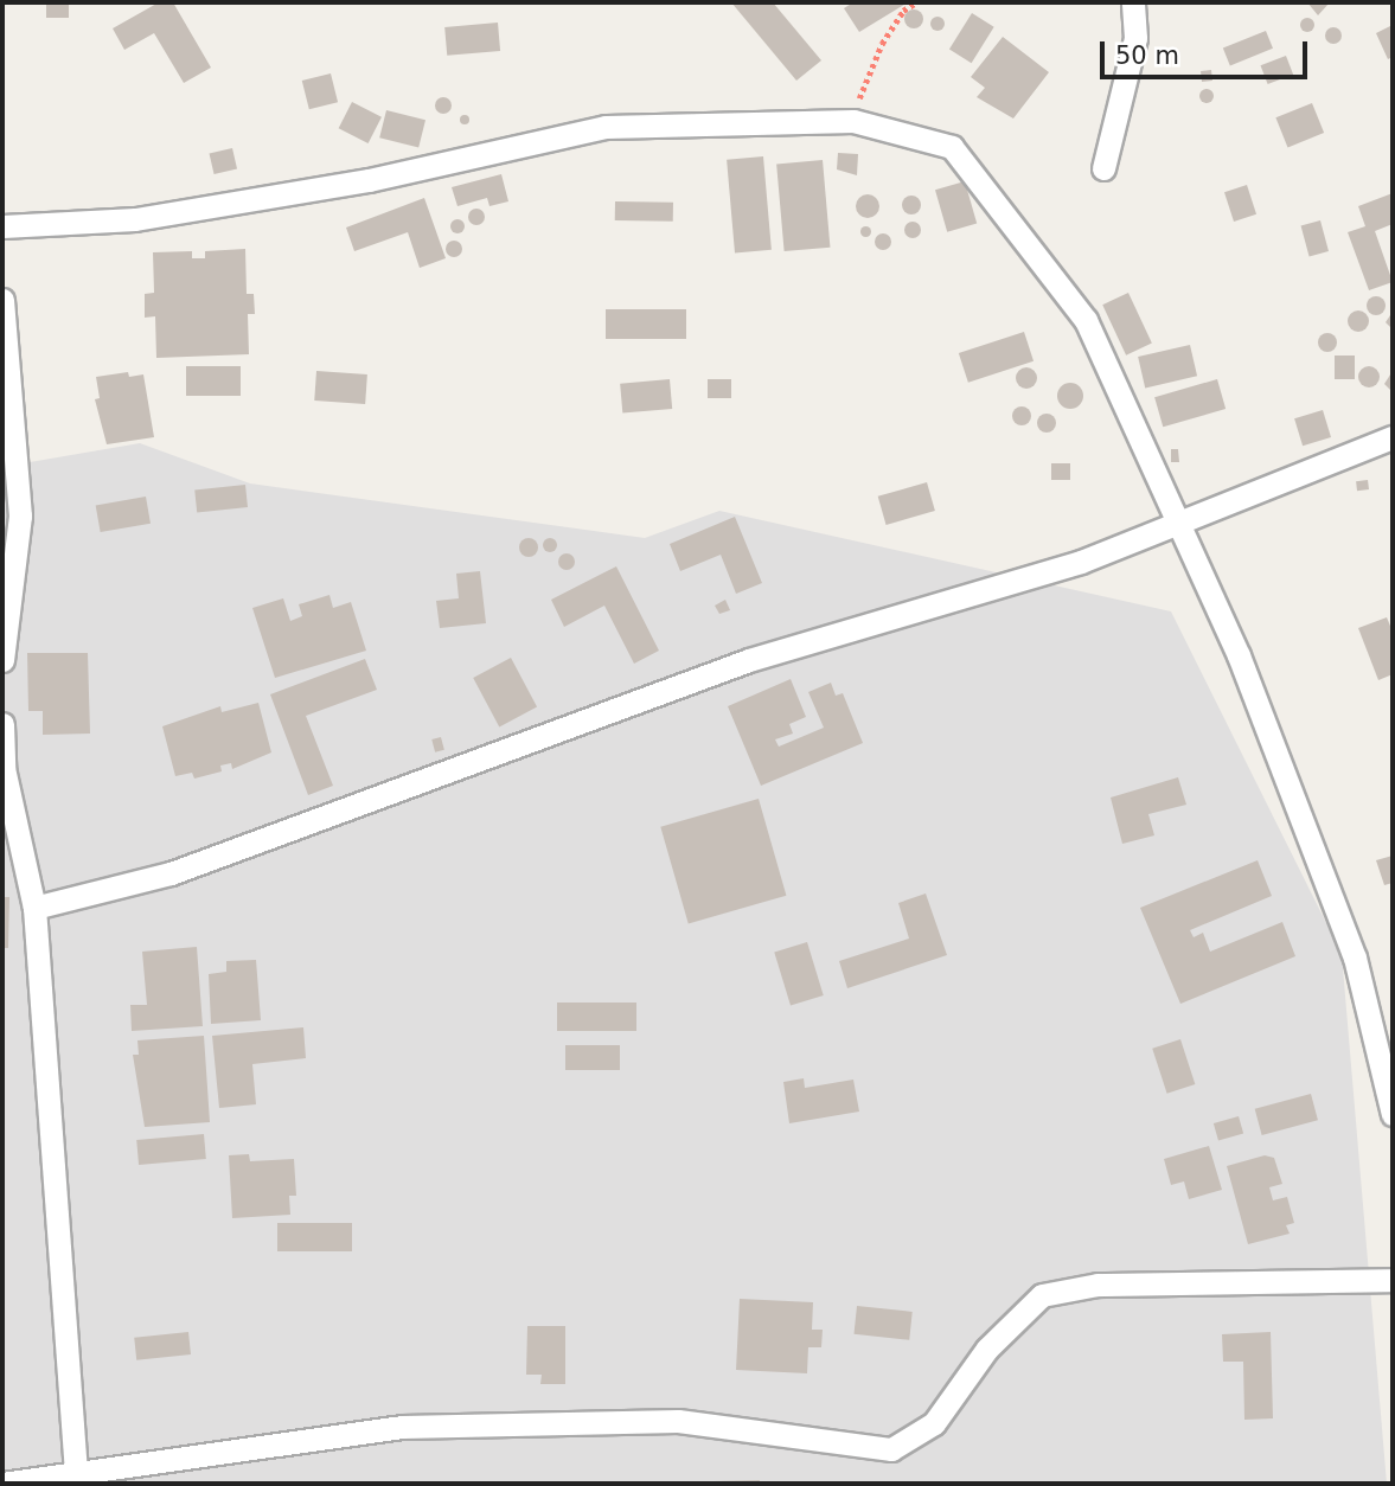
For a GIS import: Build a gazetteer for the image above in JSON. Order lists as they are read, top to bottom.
{
  "scale_bar": "50 m"
}
